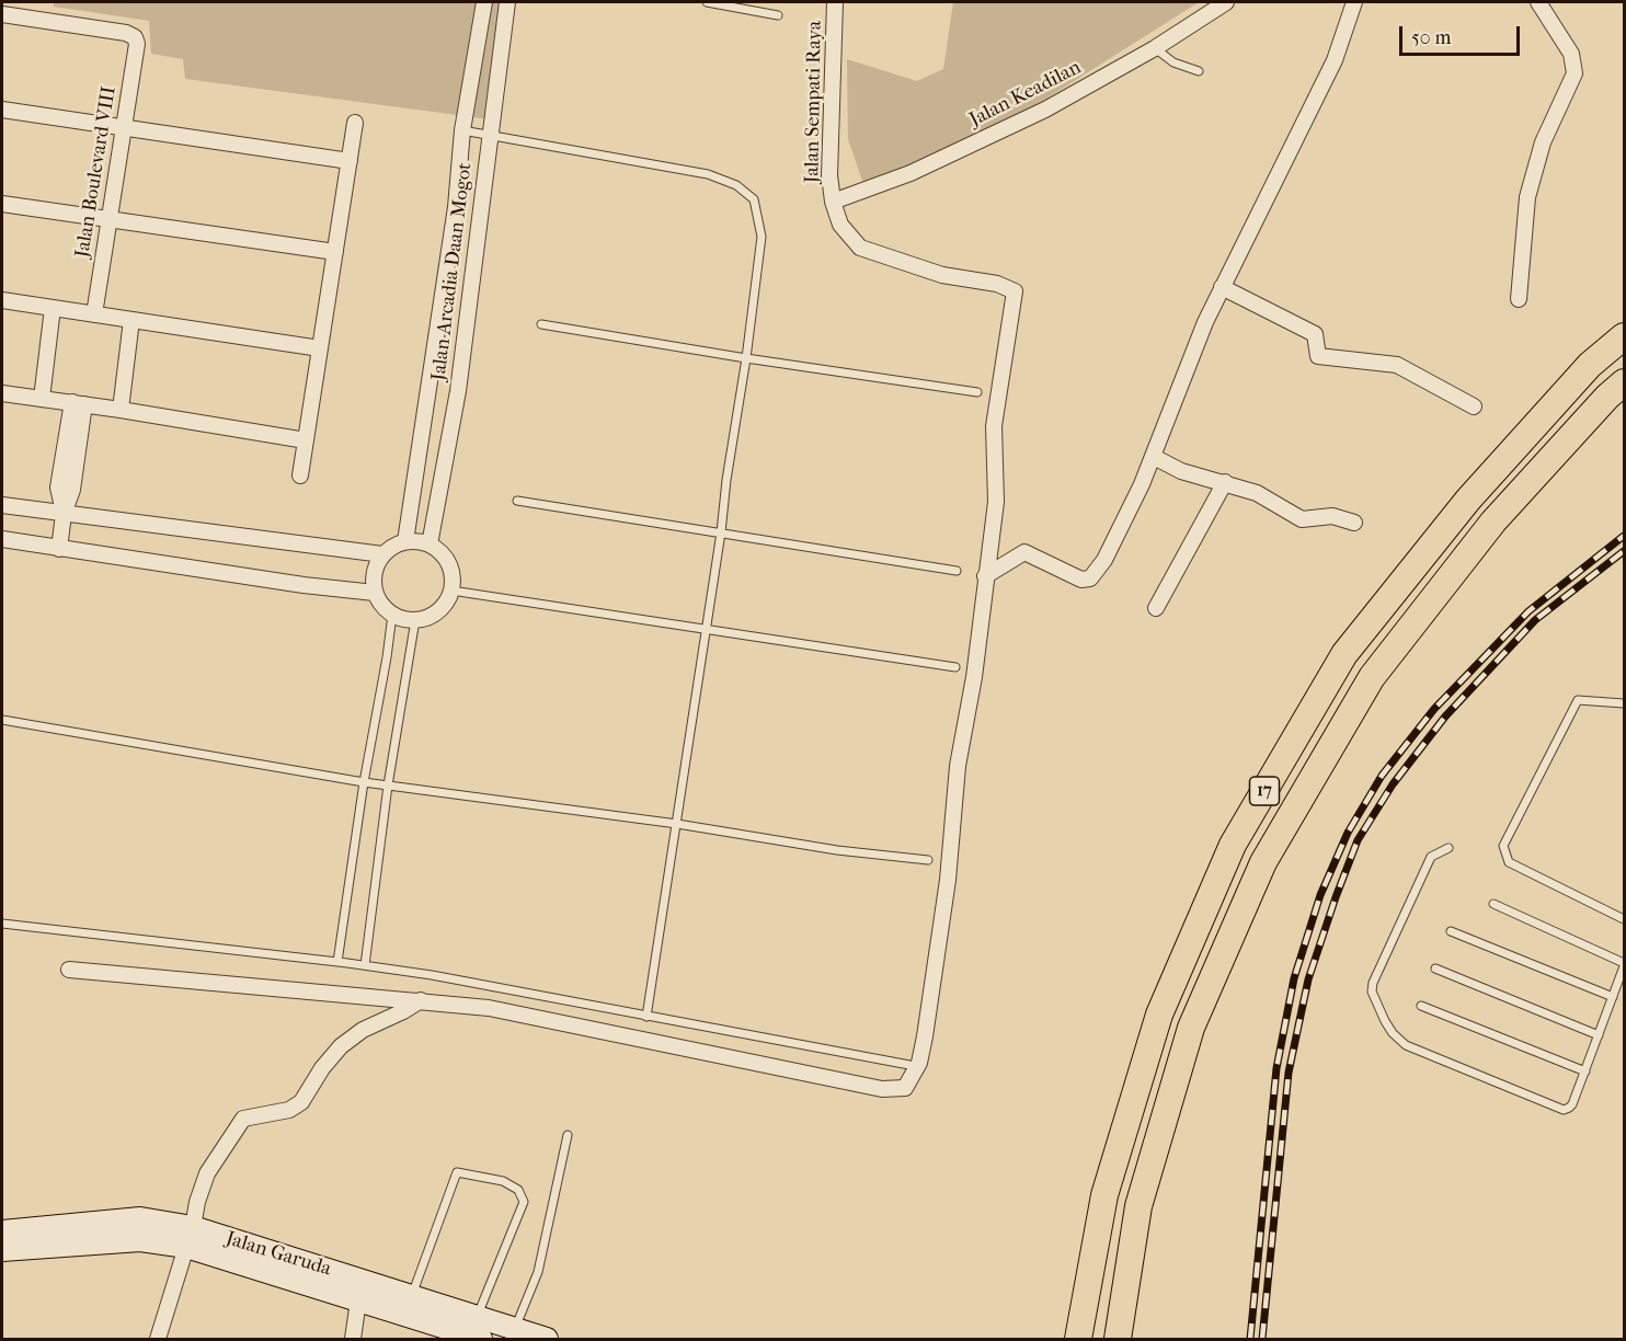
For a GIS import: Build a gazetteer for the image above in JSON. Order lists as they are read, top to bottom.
{
  "streets": {
    "highway": ["17"],
    "main road": ["Jalan Garuda"],
    "street": [
      "Jalan Keadilan",
      "Jalan Sempati Raya",
      "Jalan Boulevard VIII",
      "Jalan Arcadia Daan Mogot"
    ]
  },
  "crossings": [
    ["Jalan Keadilan", "Jalan Sempati Raya"]
  ],
  "scale_bar": "50 m"
}
